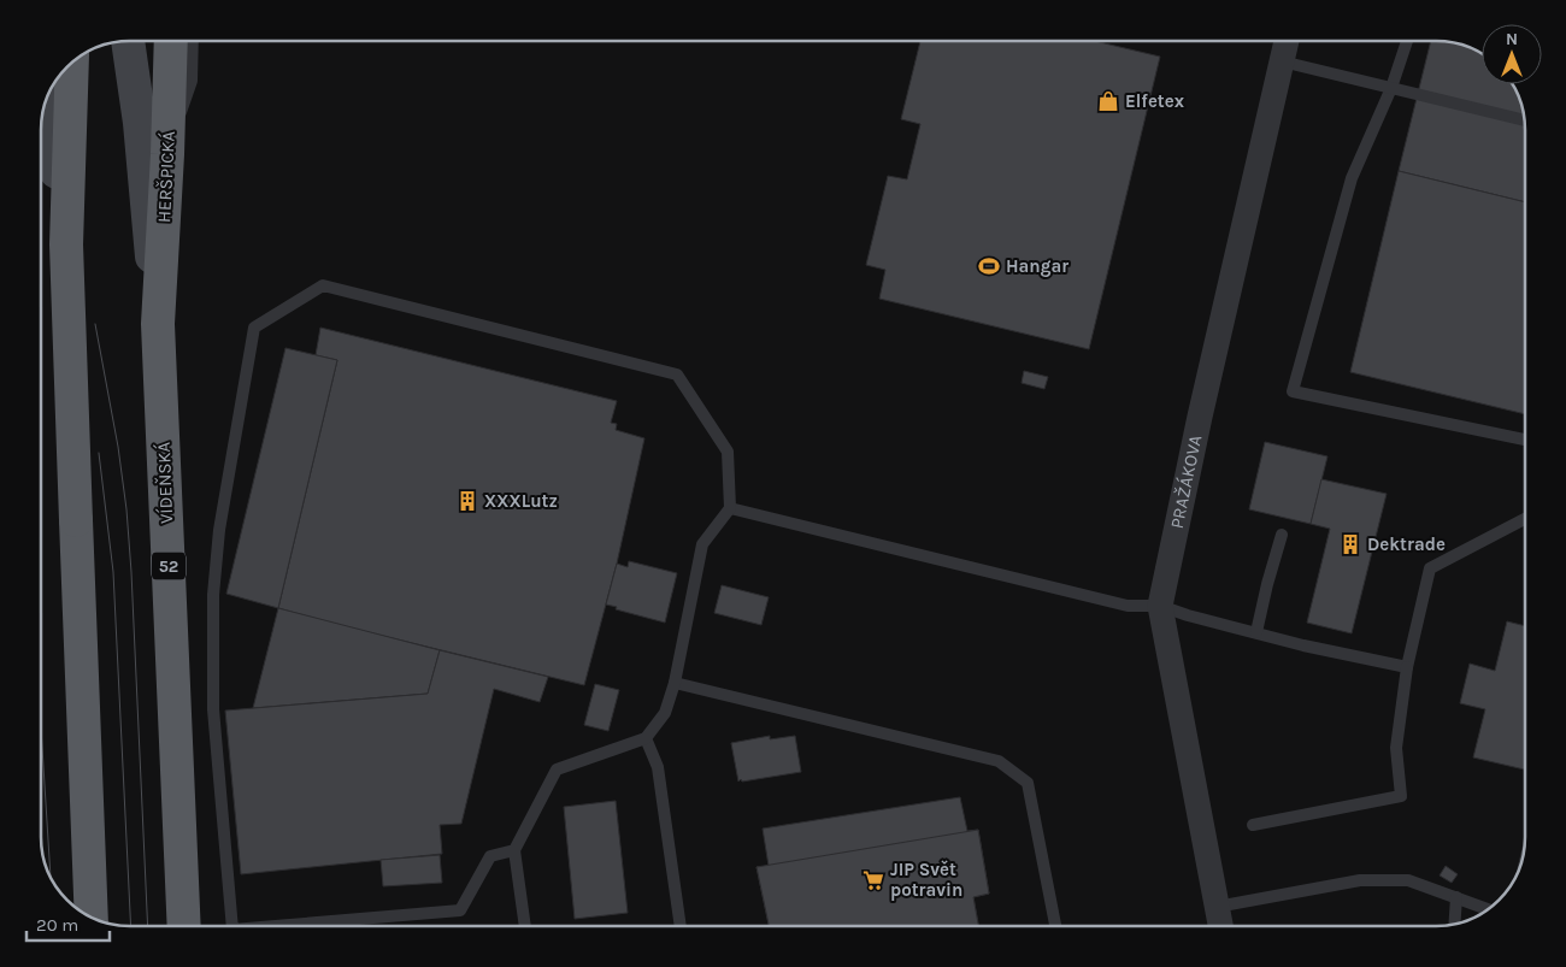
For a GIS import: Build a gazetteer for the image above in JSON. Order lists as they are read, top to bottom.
{
  "streets": {
    "highway": ["HERŠPICKÁ", "VÍDEŇSKÁ", "52"],
    "street": ["PRAŽÁKOVA"]
  },
  "crossings": [
    ["HERŠPICKÁ", "VÍDEŇSKÁ"]
  ],
  "places": {
    "shop": ["Elfetex"],
    "sports": ["Hangar"],
    "building": ["XXXLutz", "Dektrade"],
    "supermarket": ["JIP Svět potravin"]
  },
  "scale_bar": "20 m",
  "north": "top"
}
